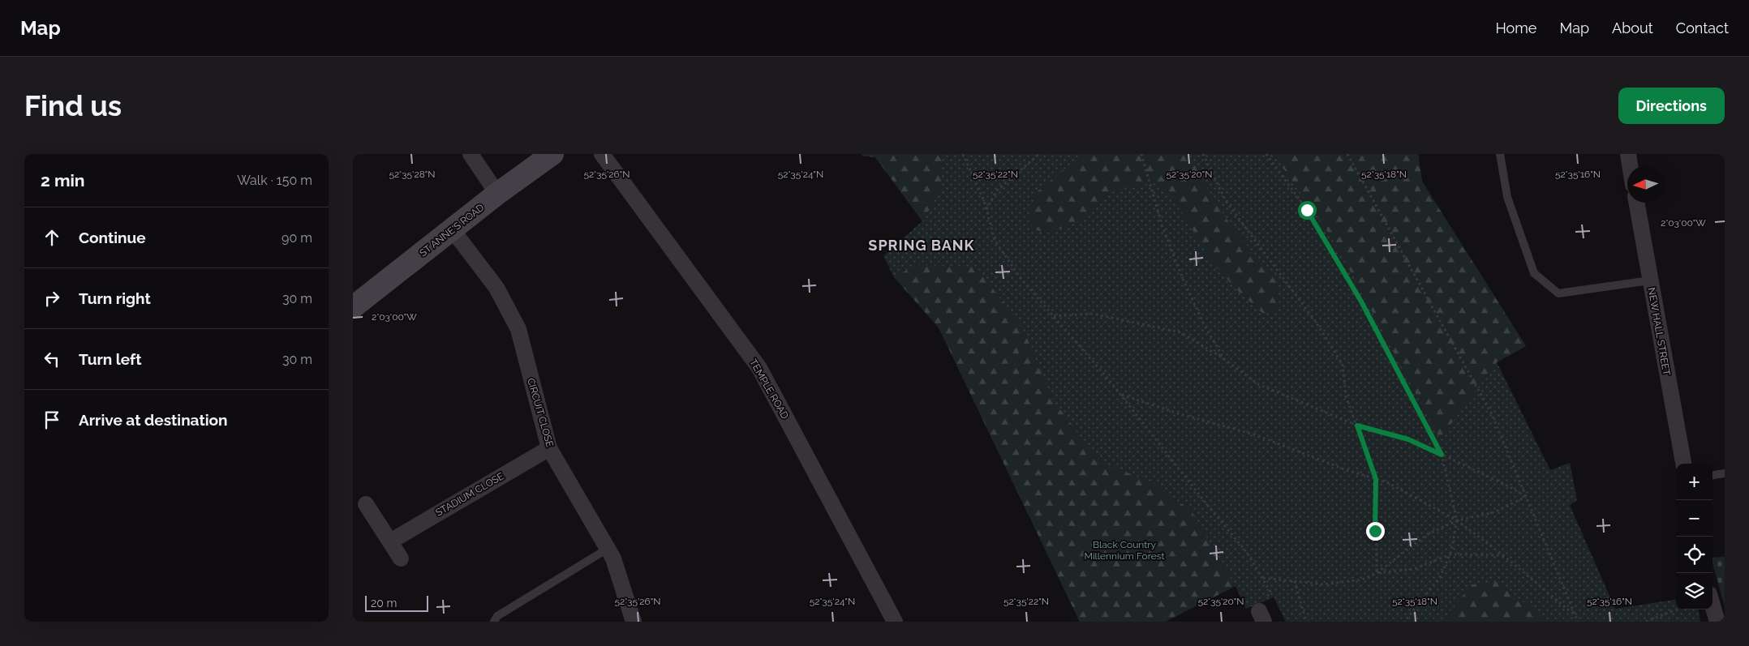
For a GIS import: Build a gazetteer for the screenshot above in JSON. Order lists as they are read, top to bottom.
{
  "streets": {
    "street": [
      "ST ANNE'S ROAD",
      "NEW HALL STREET",
      "TEMPLE ROAD",
      "CIRCUIT CLOSE",
      "STADIUM CLOSE"
    ]
  },
  "crossings": [
    ["ST ANNE'S ROAD", "CIRCUIT CLOSE"],
    ["CIRCUIT CLOSE", "STADIUM CLOSE"]
  ],
  "districts": ["SPRING BANK"],
  "parks": ["Black Country Millennium Forest"],
  "scale_bar": "20 m",
  "north": "left",
  "page": {
    "header": "Map",
    "nav": [
      "Home",
      "Map",
      "About",
      "Contact"
    ],
    "buttons": "Directions",
    "title": "Find us",
    "heading": ["2 min", "Walk · 150 m"],
    "list": [
      ["Continue", "90 m"],
      ["Turn right", "30 m"],
      ["Turn left", "30 m"],
      "Arrive at destination"
    ],
    "map_buttons": ["+", "−"],
    "scale": "20 m"
  },
  "coordinates": [
    "52°35'28\"N",
    "52°35'26\"N",
    "52°35'24\"N",
    "52°35'22\"N",
    "52°35'20\"N",
    "52°35'18\"N",
    "52°35'16\"N",
    "2°03'00\"W"
  ]
}
